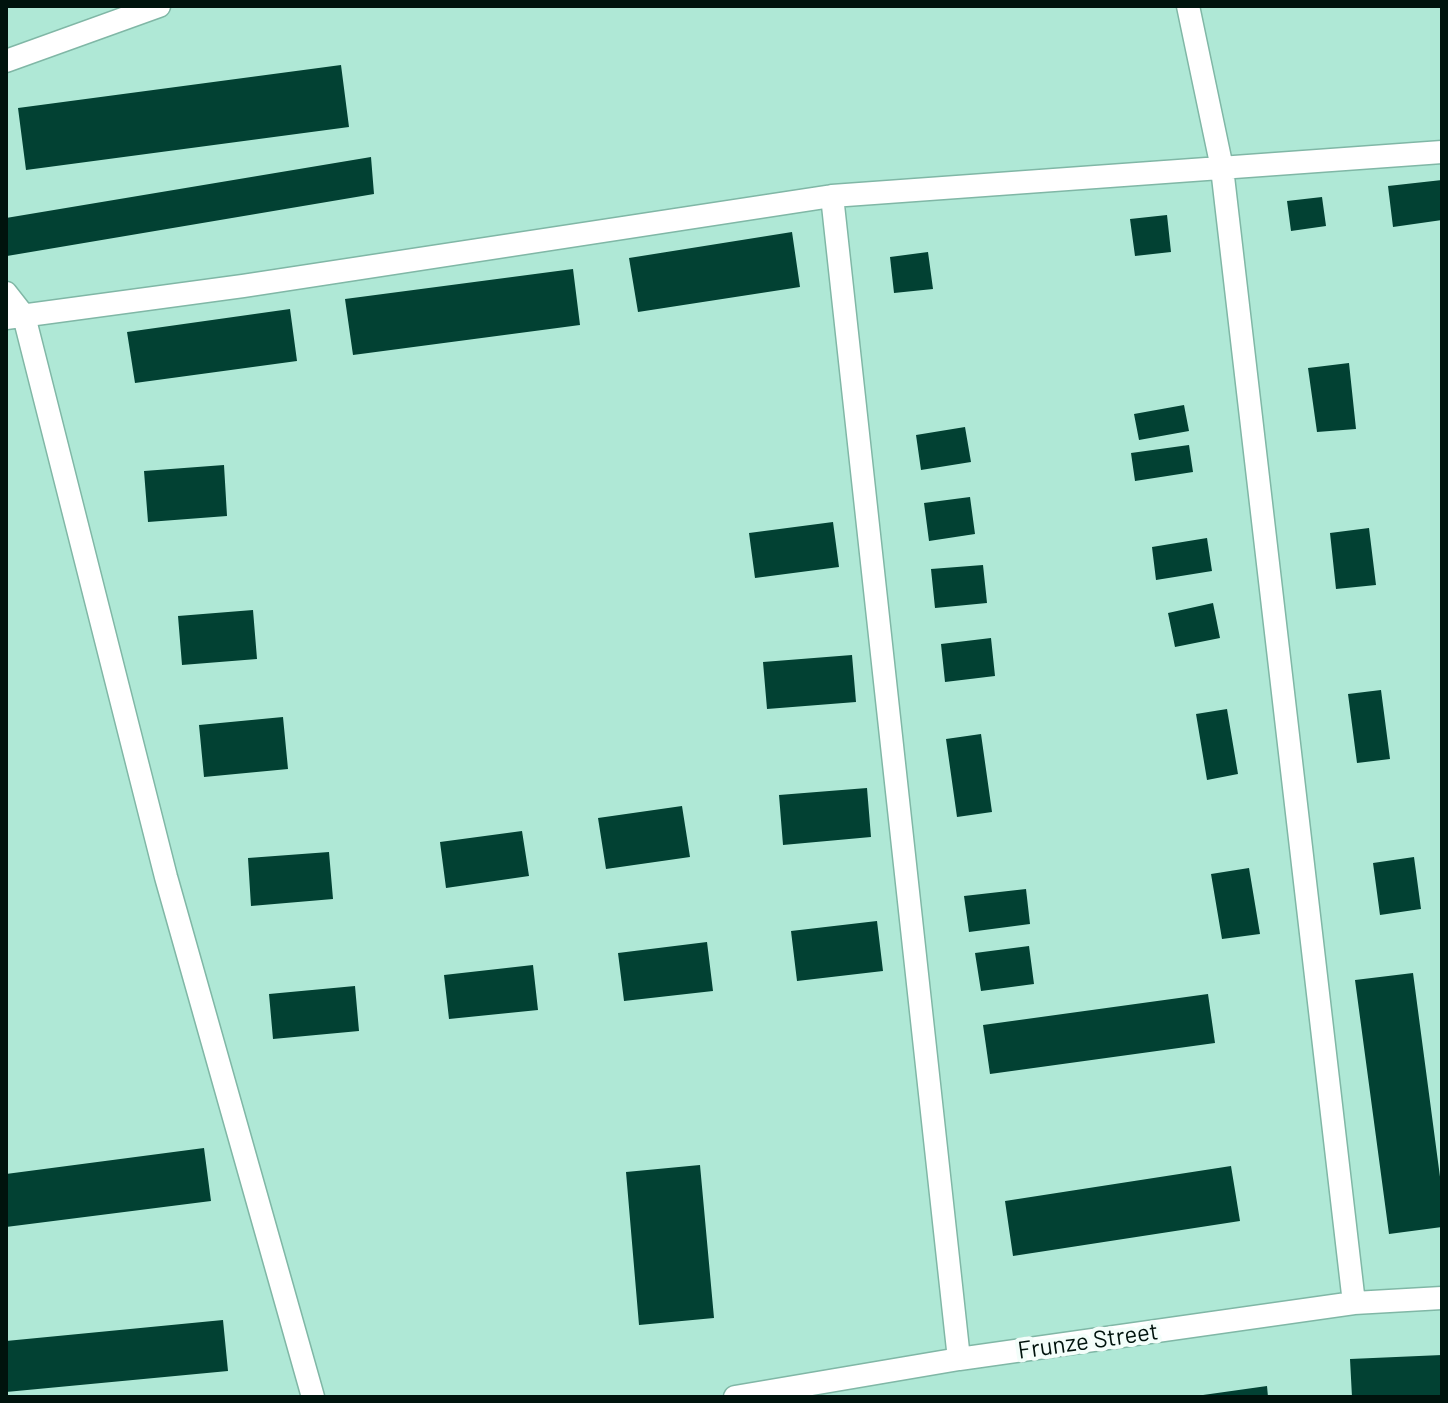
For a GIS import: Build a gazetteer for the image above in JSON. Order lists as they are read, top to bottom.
{
  "streets": {
    "street": ["Frunze Street"]
  }
}
